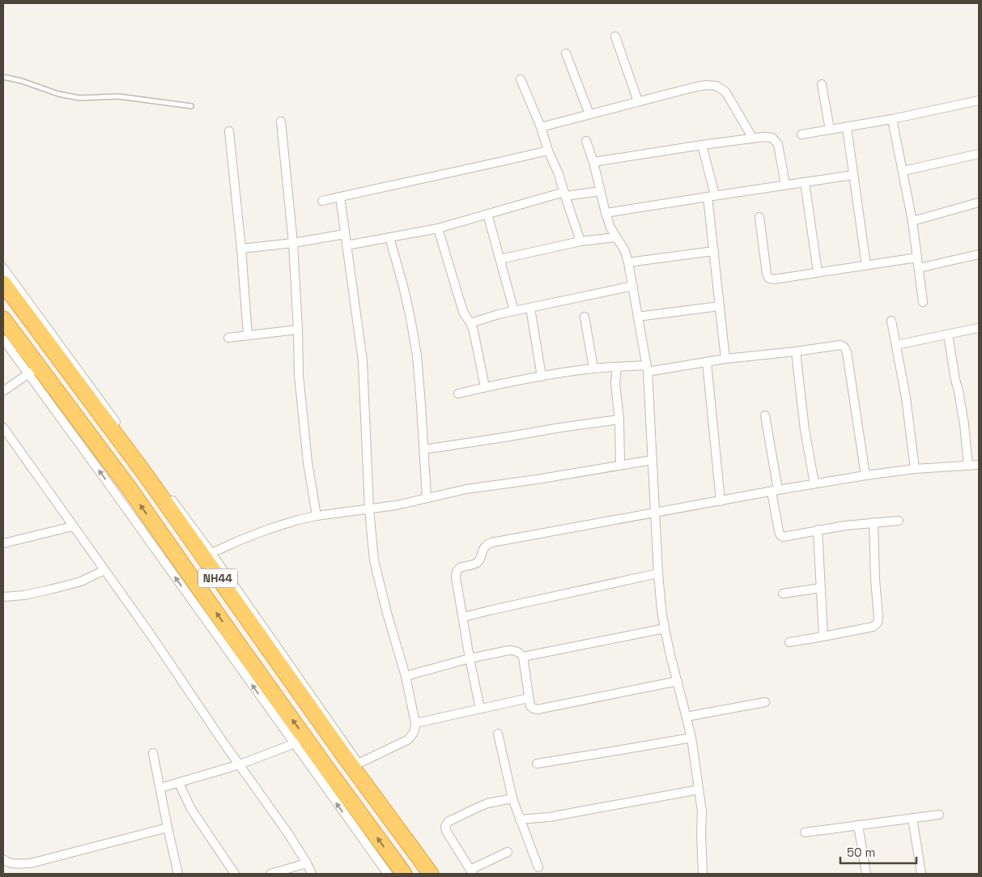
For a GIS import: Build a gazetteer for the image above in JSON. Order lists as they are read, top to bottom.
{
  "streets": {
    "highway": ["NH44"]
  },
  "scale_bar": "50 m"
}
